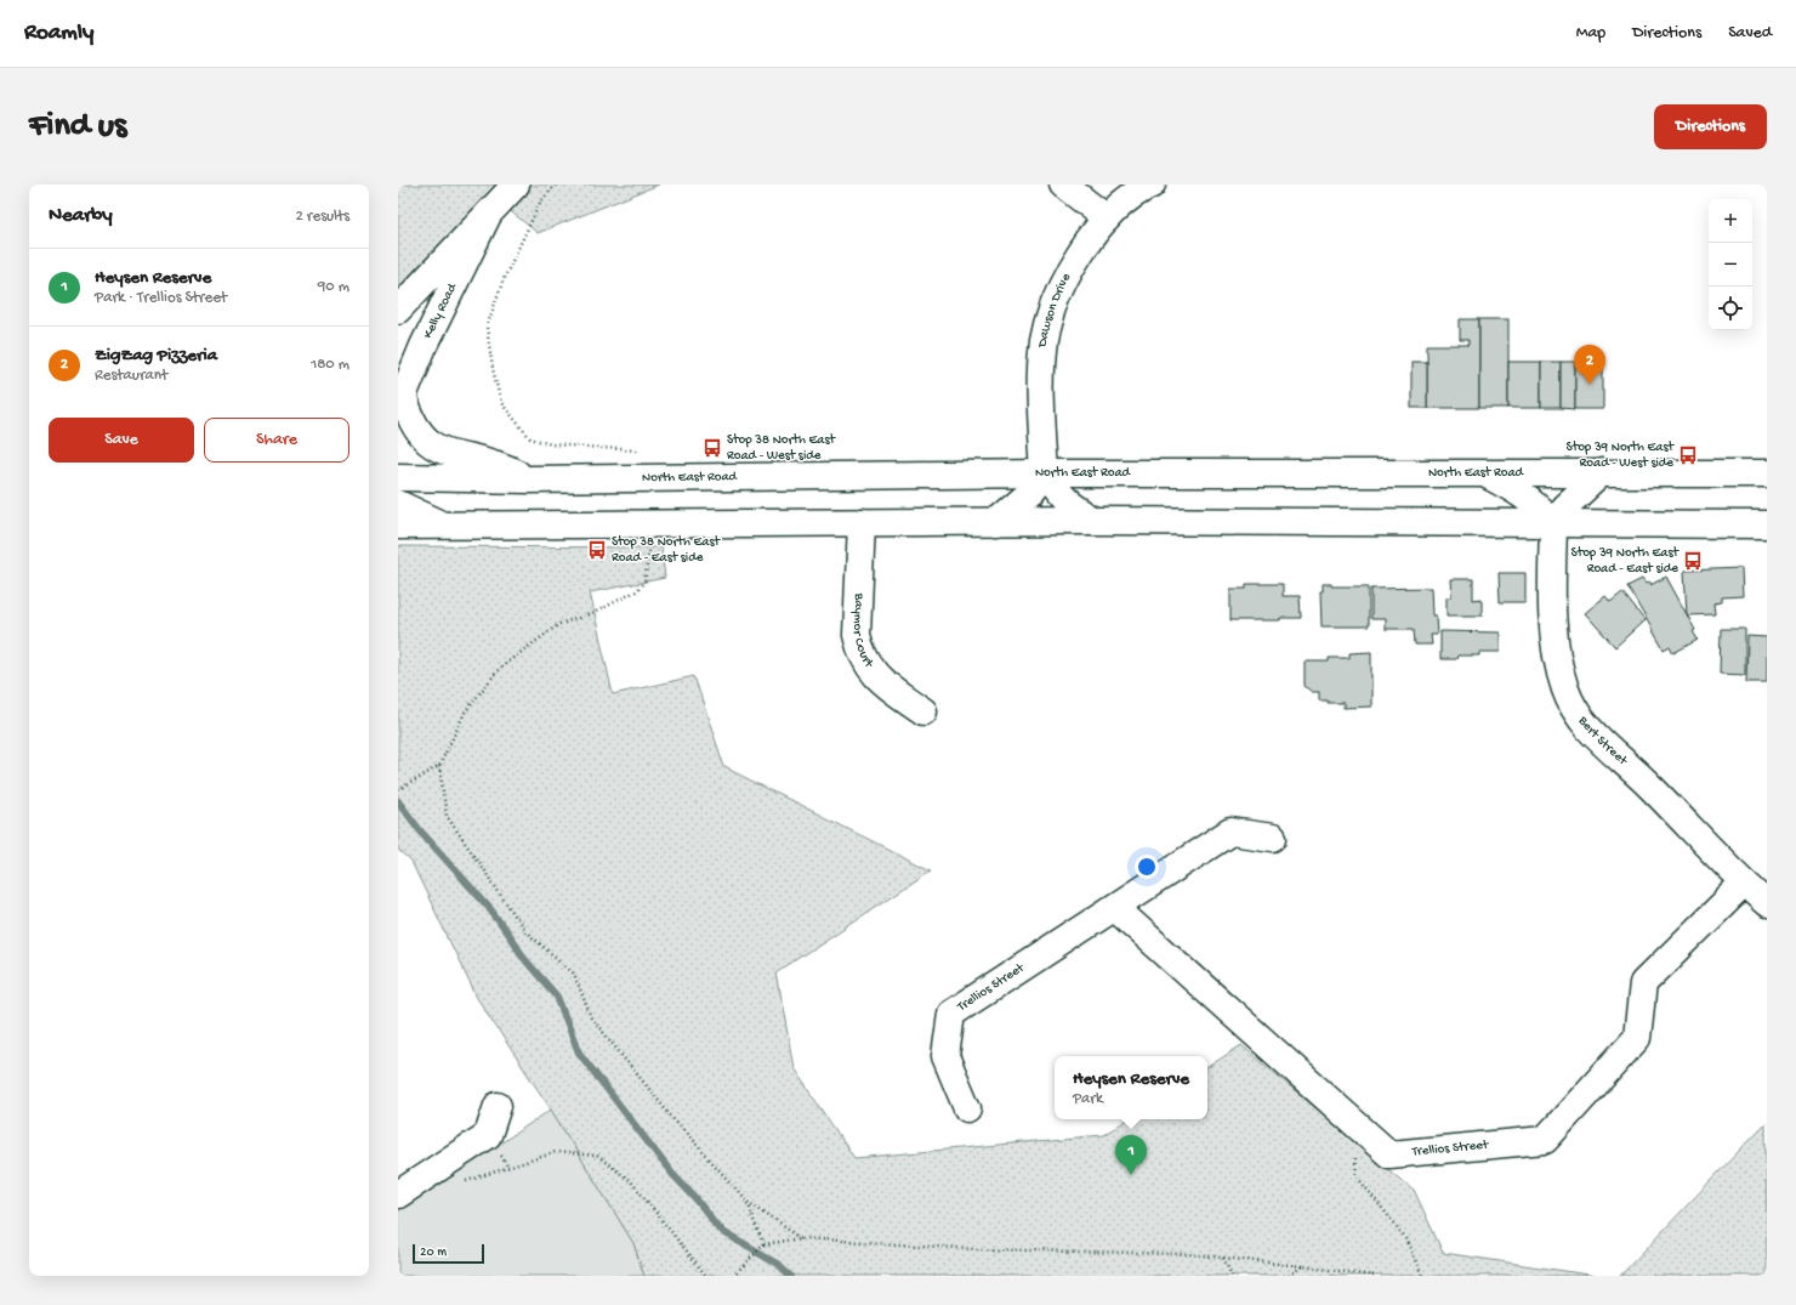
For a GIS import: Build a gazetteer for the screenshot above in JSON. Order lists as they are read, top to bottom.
{
  "streets": {
    "main road": [
      "Kelly Road",
      "Dawson Drive",
      "North East Road",
      "Baymor Court",
      "Bert Street",
      "Trellios Street"
    ]
  },
  "crossings": [
    ["Dawson Drive", "North East Road"],
    ["Bert Street", "Trellios Street"]
  ],
  "places": {
    "bus stop": [
      "Stop 38 North East Road - West side",
      "Stop 39 North East Road - West side",
      "Stop 38 North East Road - East side",
      "Stop 39 North East Road - East side"
    ]
  },
  "scale_bar": "20 m",
  "page": {
    "header": "Roamly",
    "nav": ["Map", "Directions", "Saved"],
    "buttons": [
      "Directions",
      ["Save", "Share"]
    ],
    "title": "Find us",
    "heading": ["Nearby", "2 results"],
    "map_buttons": ["+", "−"],
    "list": [
      {
        "mark": "1",
        "name": "Heysen Reserve",
        "note": "Park · Trellios Street",
        "value": "90 m"
      },
      {
        "mark": "2",
        "name": "ZigZag Pizzeria",
        "note": "Restaurant",
        "value": "180 m"
      }
    ],
    "pins": ["2", "1"],
    "popup": ["Heysen Reserve", "Park"],
    "scale": "20 m"
  }
}
